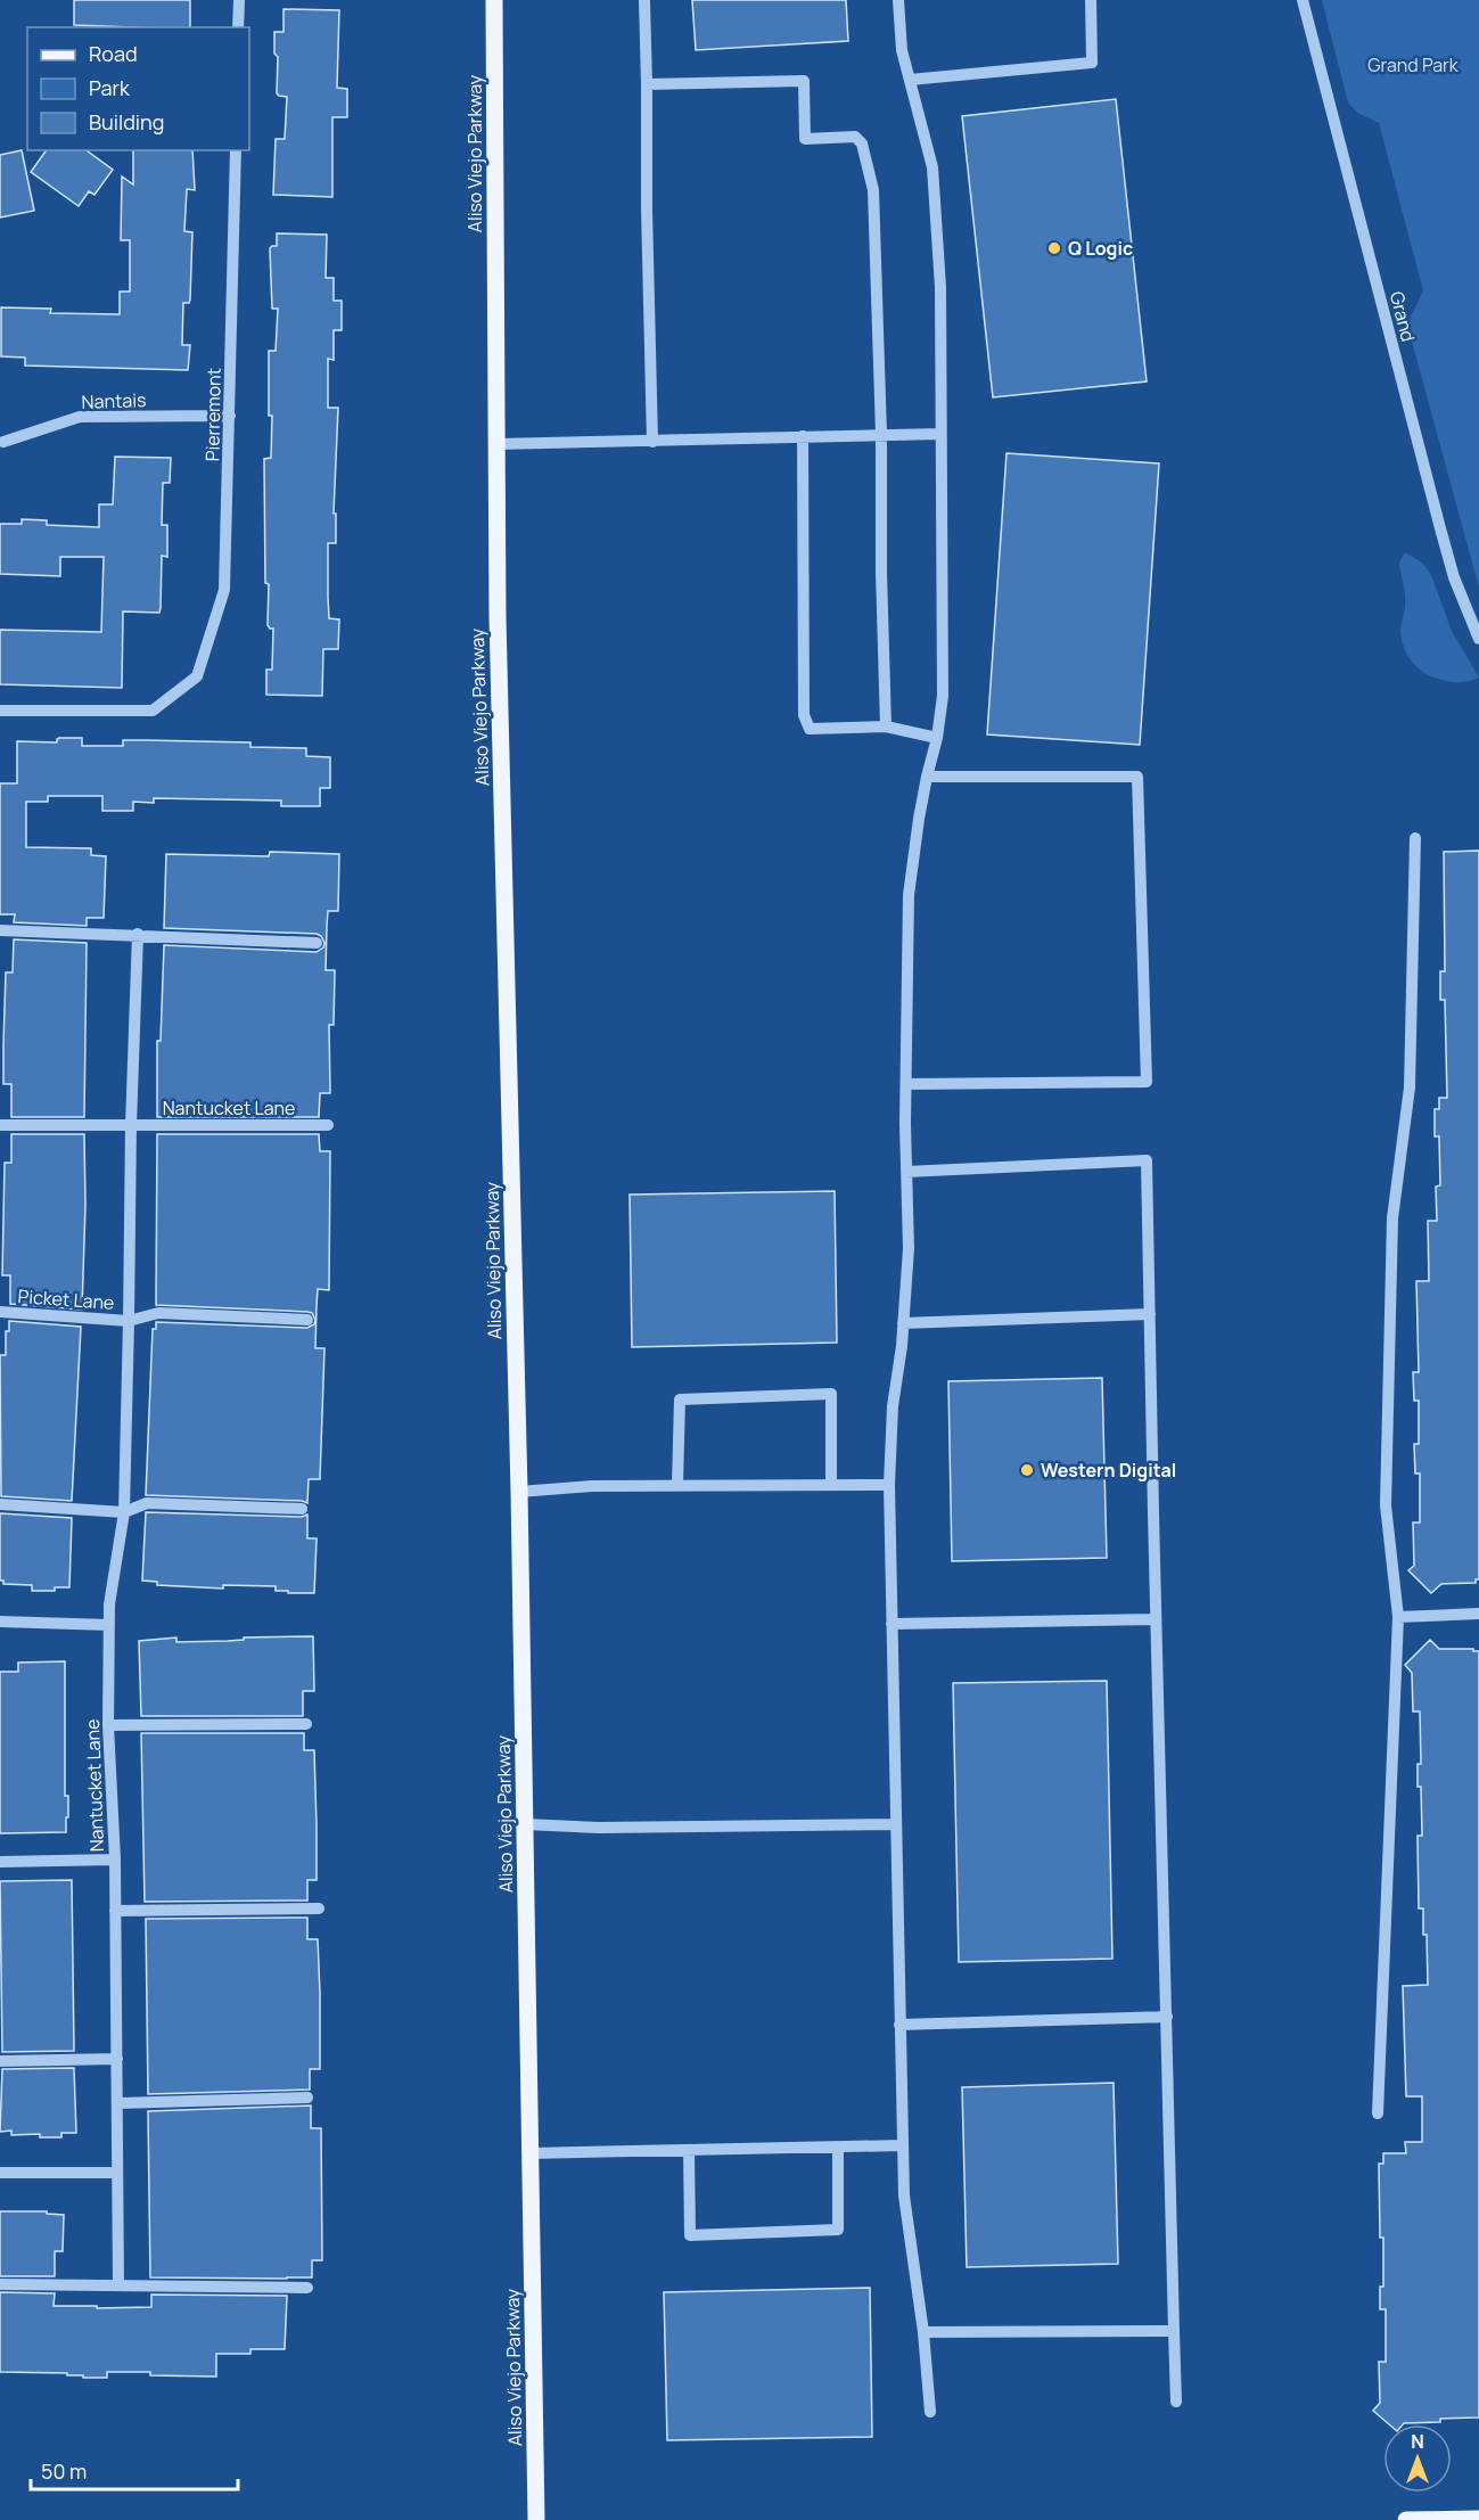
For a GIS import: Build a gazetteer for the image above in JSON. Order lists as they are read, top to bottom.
{
  "streets": {
    "main road": ["Aliso Viejo Parkway"],
    "street": [
      "Grand",
      "Nantais",
      "Pierremont",
      "Nantucket Lane",
      "Picket Lane"
    ]
  },
  "crossings": [
    ["Nantais", "Pierremont"],
    ["Nantucket Lane", "Picket Lane"]
  ],
  "parks": ["Grand Park"],
  "places": ["Q Logic", "Western Digital"],
  "legend": ["Road", "Park", "Building"],
  "scale_bar": "50 m",
  "north": "top"
}
